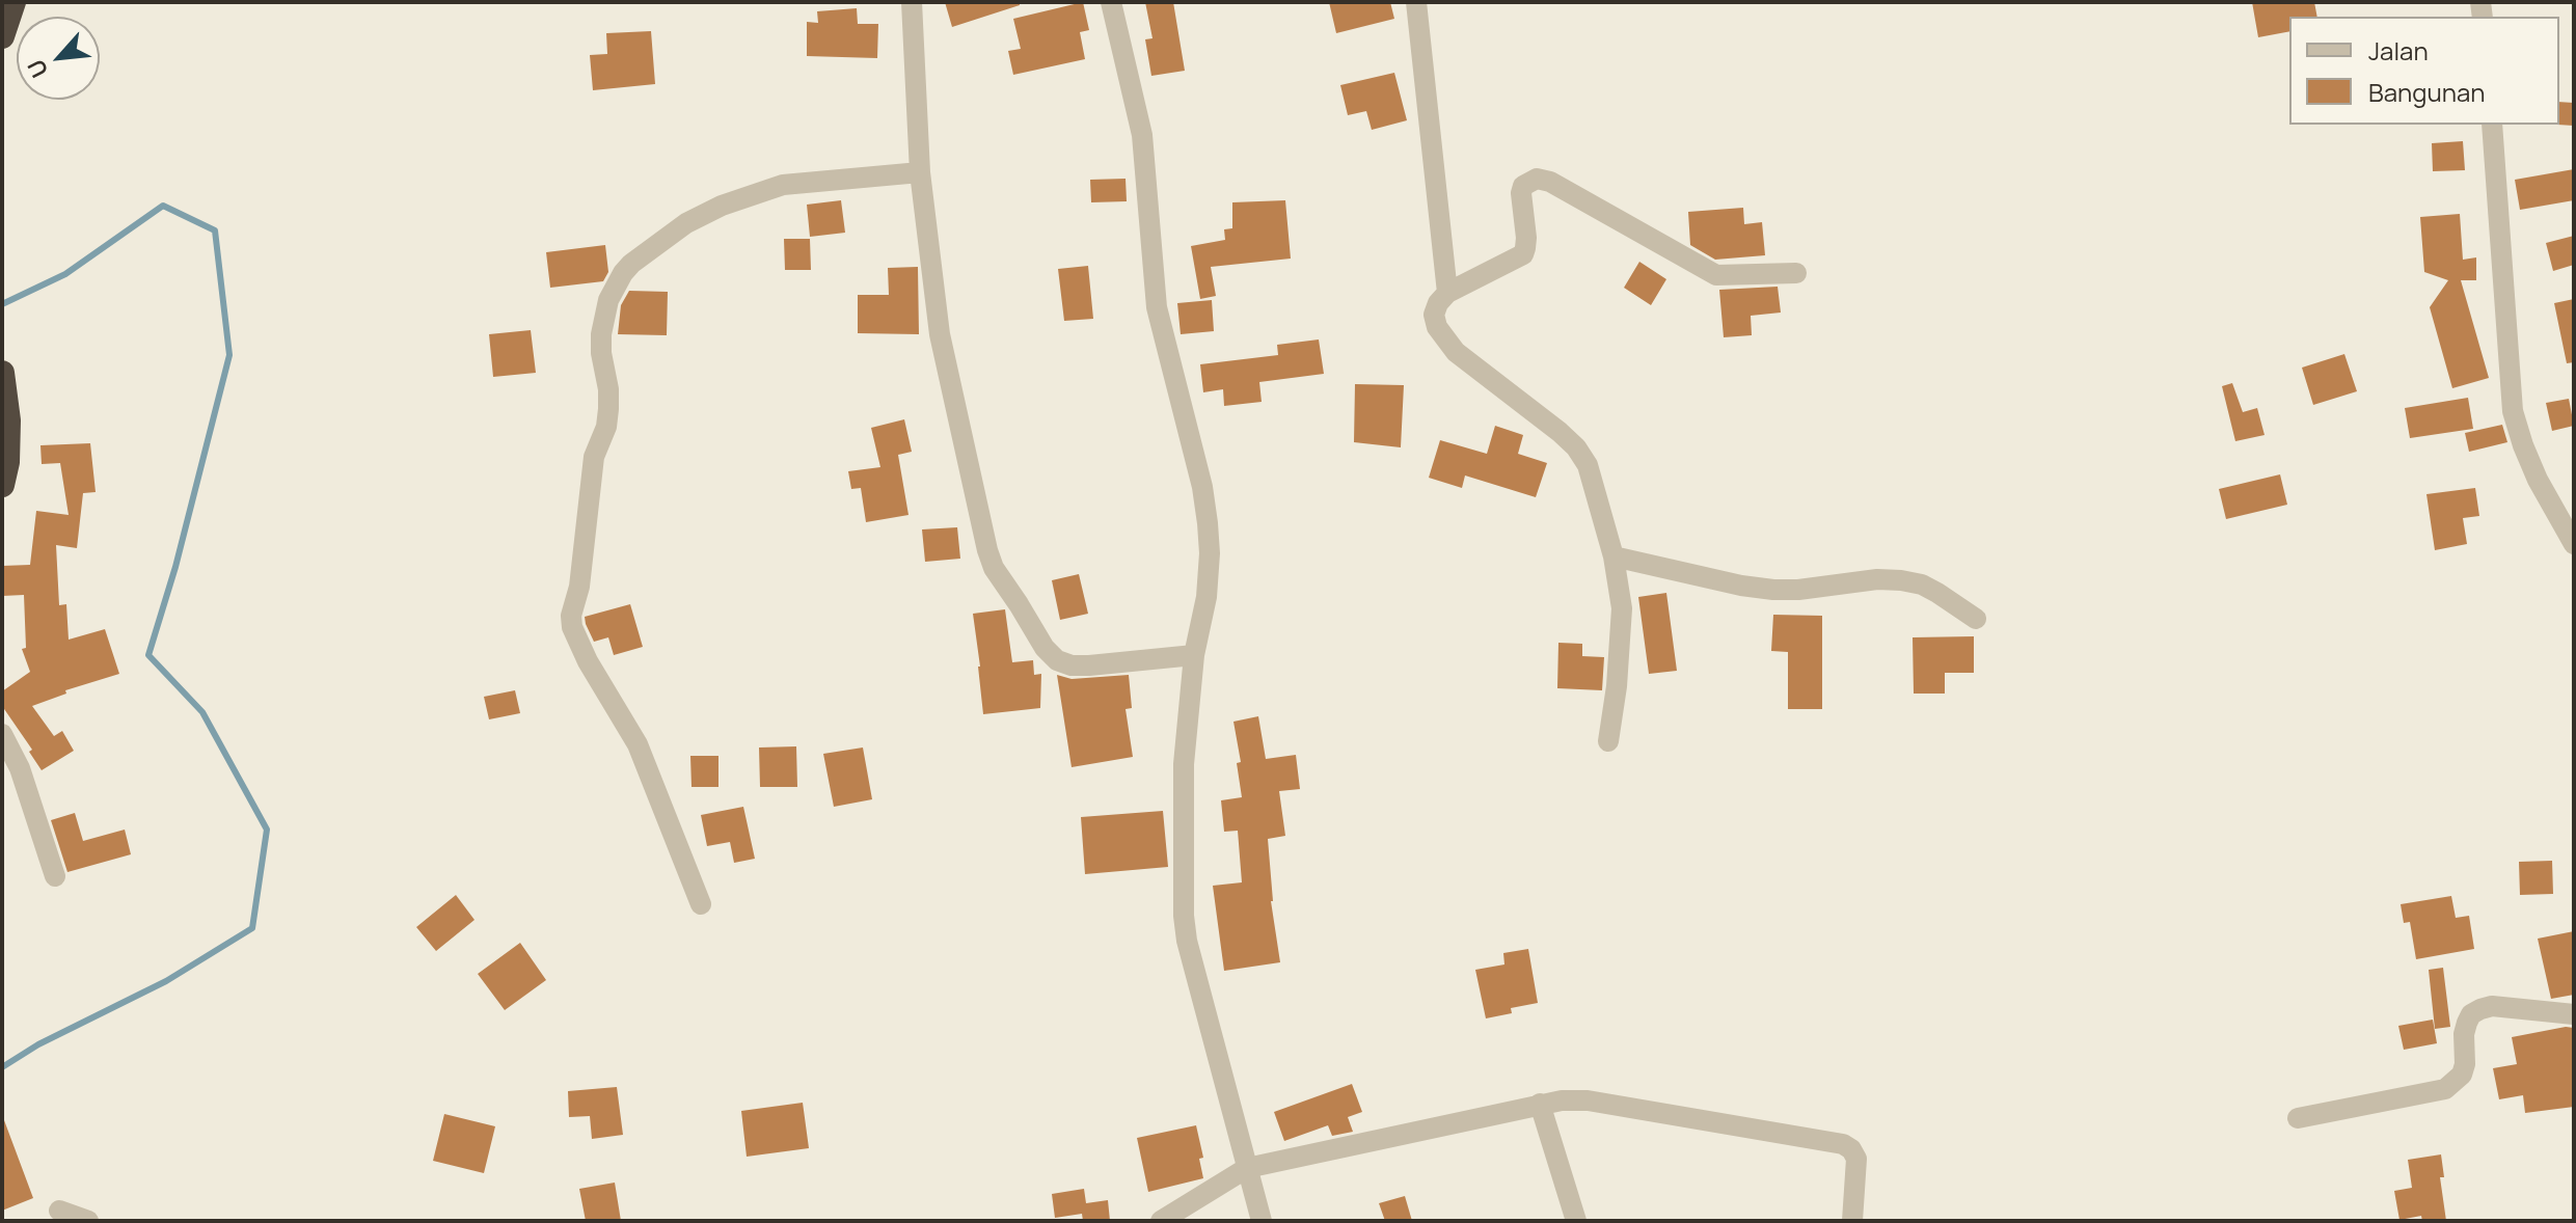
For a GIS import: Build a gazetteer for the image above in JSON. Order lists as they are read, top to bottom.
{
  "legend": ["Jalan", "Bangunan"],
  "north": "bottom left"
}
